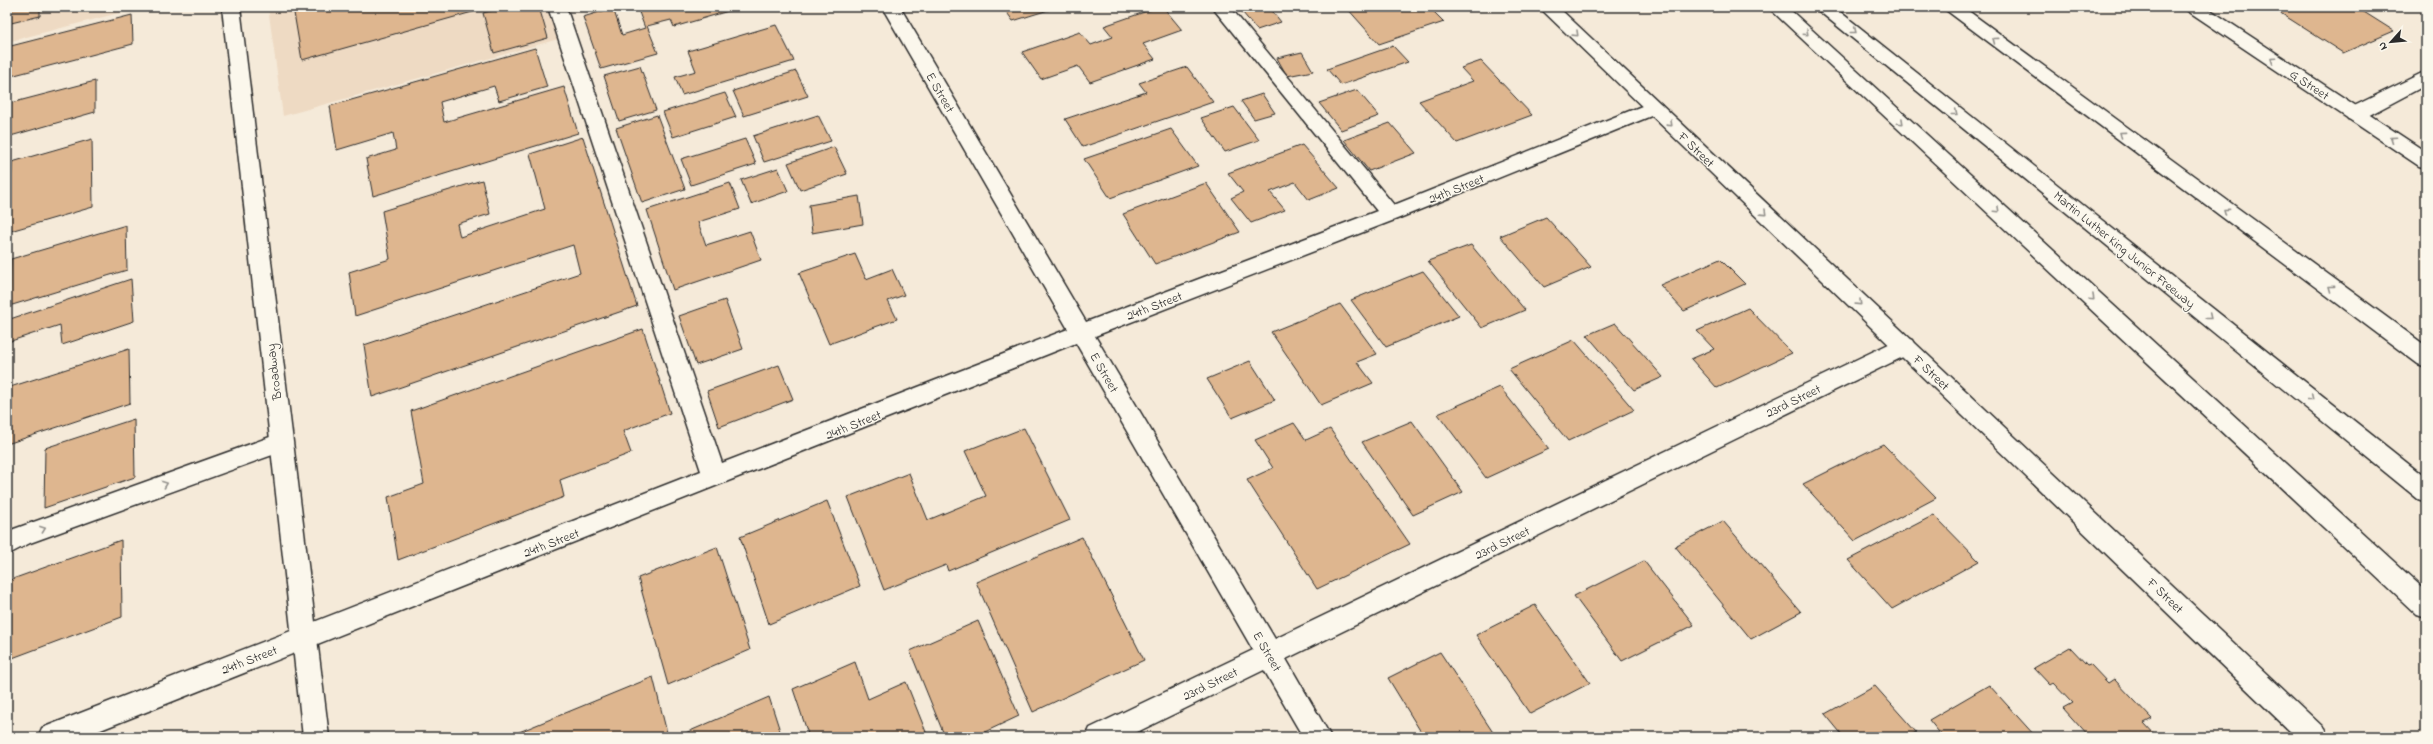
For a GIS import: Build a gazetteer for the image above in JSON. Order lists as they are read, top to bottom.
{
  "streets": {
    "main road": [
      "G Street",
      "E Street",
      "F Street",
      "24th Street",
      "Martin Luther King Junior Freeway",
      "Broadway",
      "23rd Street"
    ]
  },
  "crossings": [
    ["E Street", "24th Street"],
    ["E Street", "23rd Street"],
    ["F Street", "24th Street"],
    ["F Street", "23rd Street"],
    ["24th Street", "Broadway"]
  ],
  "north": "bottom left"
}
